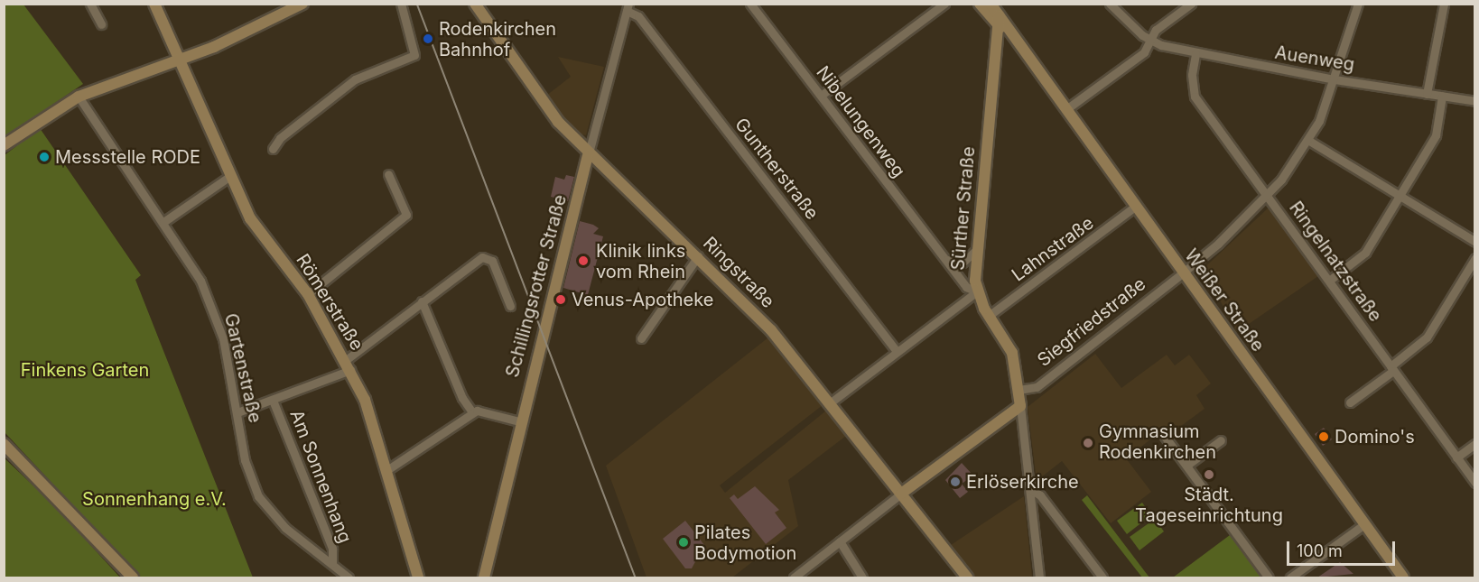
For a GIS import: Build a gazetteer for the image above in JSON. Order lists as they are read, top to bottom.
{
  "streets": {
    "street": [
      "Auenweg",
      "Nibelungenweg",
      "Guntherstraße",
      "Sürther Straße",
      "Lahnstraße",
      "Ringelnatzstraße",
      "Ringstraße",
      "Schillingsrotter Straße",
      "Weißer Straße",
      "Römerstraße",
      "Siegfriedstraße",
      "Gartenstraße",
      "Am Sonnenhang"
    ]
  },
  "crossings": [
    ["Auenweg", "Ringelnatzstraße"],
    ["Auenweg", "Siegfriedstraße"],
    ["Nibelungenweg", "Sürther Straße"],
    ["Guntherstraße", "Schillingsrotter Straße"],
    ["Sürther Straße", "Lahnstraße"],
    ["Sürther Straße", "Weißer Straße"],
    ["Sürther Straße", "Siegfriedstraße"],
    ["Lahnstraße", "Weißer Straße"],
    ["Ringelnatzstraße", "Siegfriedstraße"],
    ["Ringstraße", "Schillingsrotter Straße"],
    ["Weißer Straße", "Siegfriedstraße"],
    ["Gartenstraße", "Am Sonnenhang"]
  ],
  "parks": ["Finkens Garten", "Sonnenhang e.V."],
  "places": [
    "Rodenkirchen Bahnhof",
    "Messstelle RODE",
    "Klinik links vom Rhein",
    "Venus-Apotheke",
    "Domino's",
    "Gymnasium Rodenkirchen",
    "Städt. Tageseinrichtung",
    "Erlöserkirche",
    "Pilates Bodymotion"
  ],
  "scale_bar": "100 m"
}
